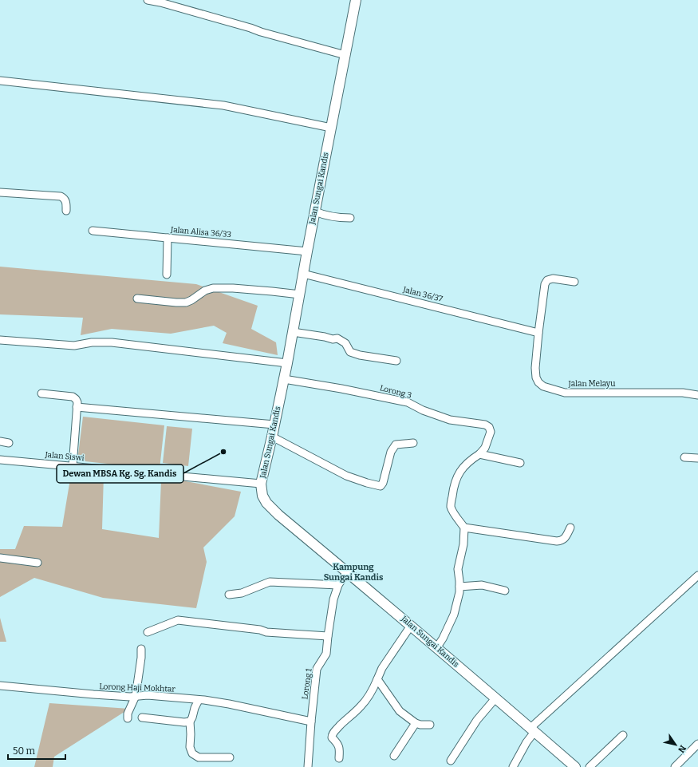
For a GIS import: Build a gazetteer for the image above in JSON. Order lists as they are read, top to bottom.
{
  "streets": {
    "street": [
      "Jalan Sungai Kandis",
      "Jalan Alisa 36/33",
      "Jalan 36/37",
      "Jalan Melayu",
      "Lorong 3",
      "Jalan Siswi",
      "Lorong 1",
      "Lorong Haji Mokhtar"
    ]
  },
  "crossings": [
    ["Jalan Sungai Kandis", "Jalan Alisa 36/33"],
    ["Jalan Sungai Kandis", "Jalan 36/37"],
    ["Jalan Sungai Kandis", "Lorong 3"],
    ["Jalan Sungai Kandis", "Jalan Siswi"],
    ["Jalan Sungai Kandis", "Lorong 1"],
    ["Jalan 36/37", "Jalan Melayu"],
    ["Lorong 1", "Lorong Haji Mokhtar"]
  ],
  "districts": ["Kampung Sungai Kandis"],
  "places": ["Dewan MBSA Kg. Sg. Kandis"],
  "scale_bar": "50 m",
  "north": "bottom right"
}
